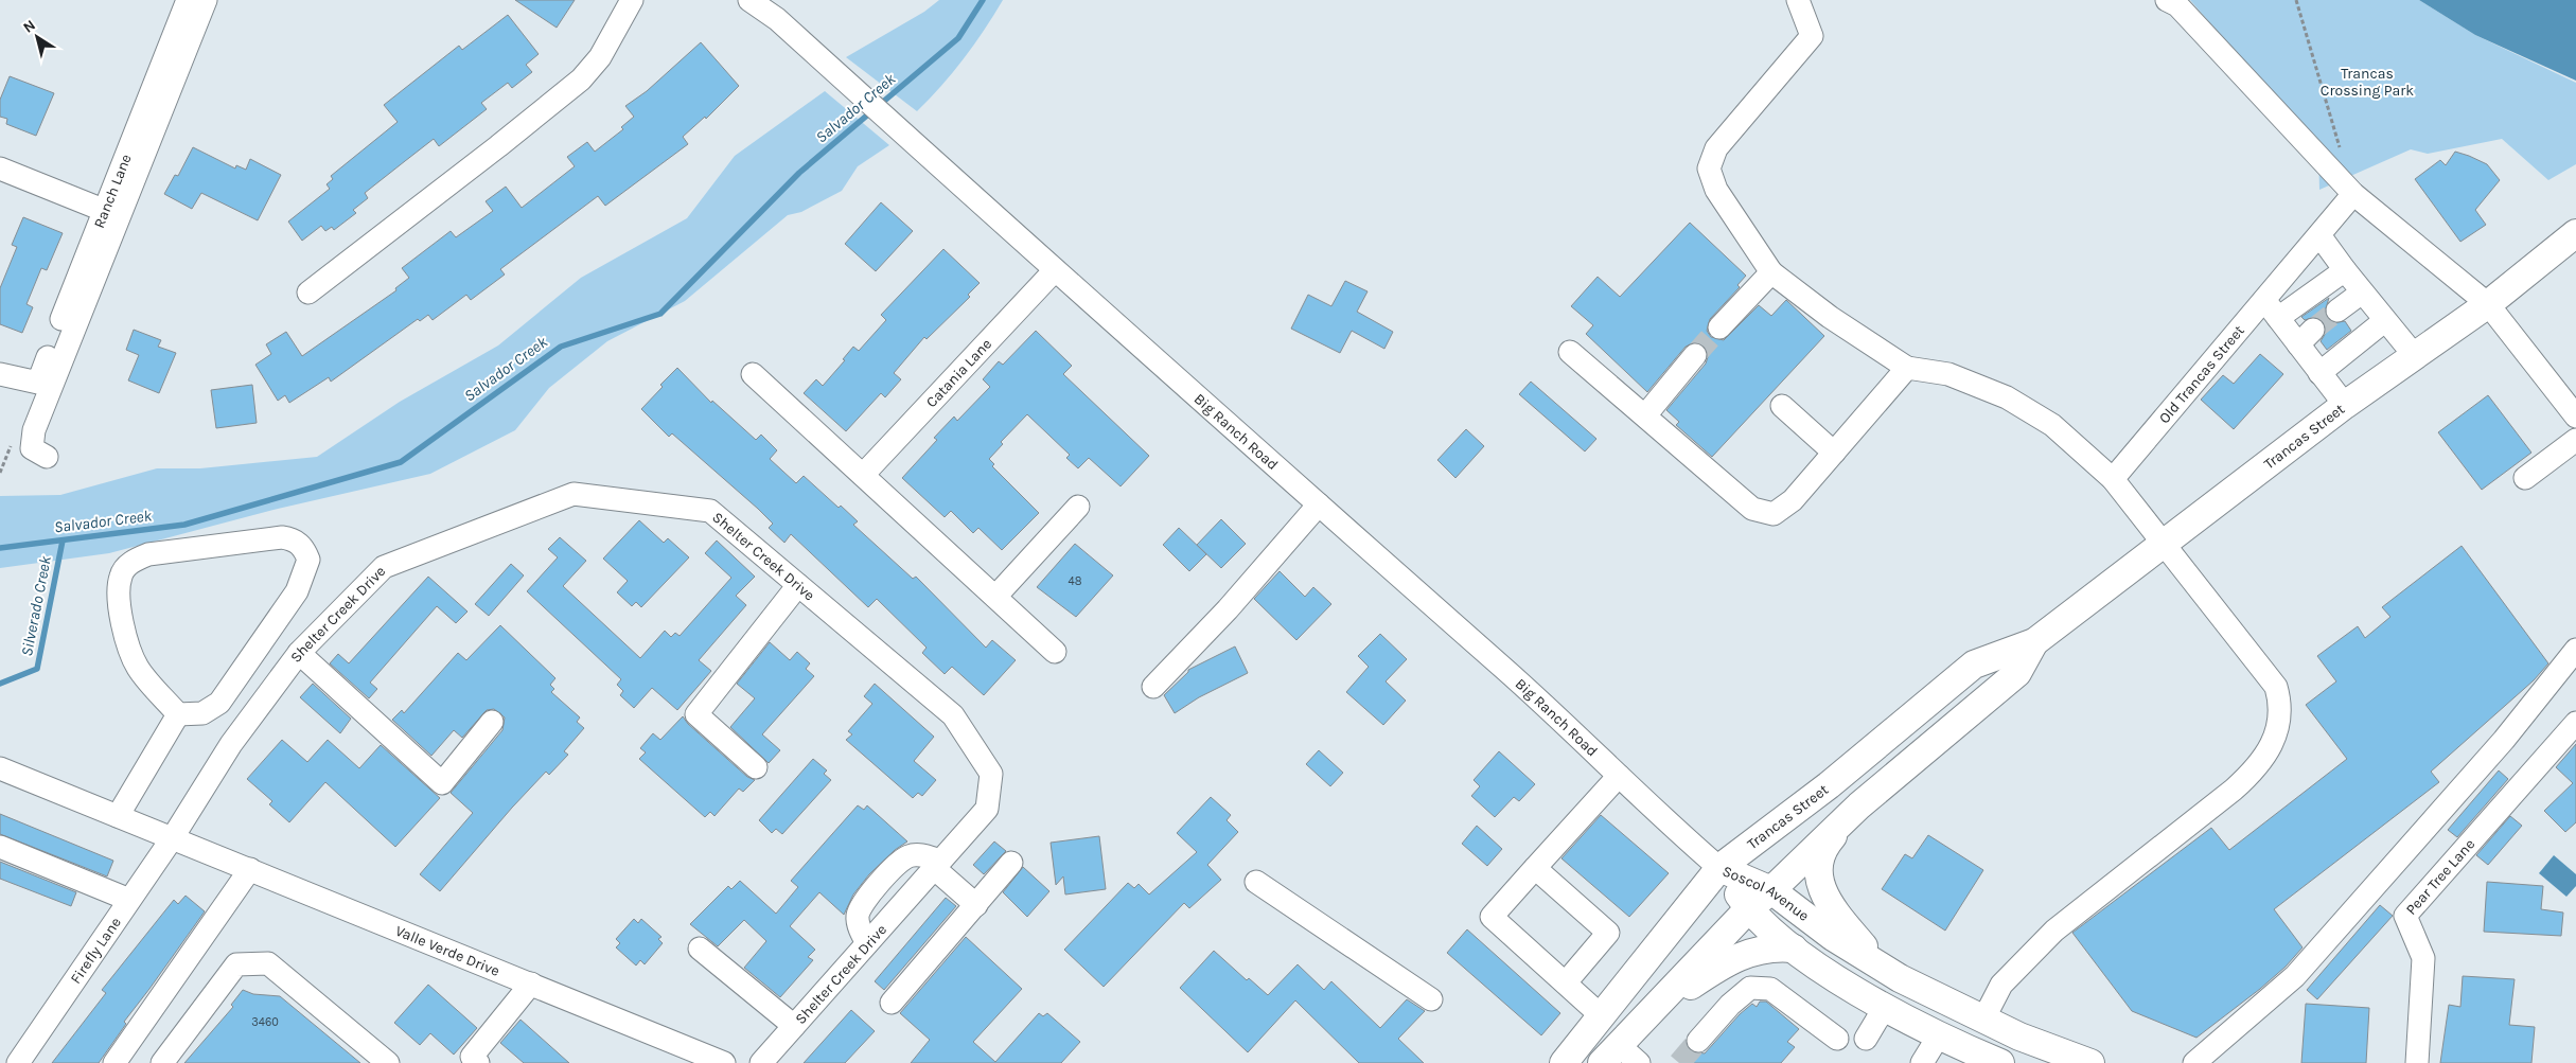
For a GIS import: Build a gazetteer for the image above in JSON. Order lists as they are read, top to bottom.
{
  "streets": {
    "main road": ["Trancas Street", "Soscol Avenue"],
    "street": [
      "Ranch Lane",
      "Catania Lane",
      "Old Trancas Street",
      "Big Ranch Road",
      "Shelter Creek Drive",
      "Pear Tree Lane",
      "Firefly Lane",
      "Valle Verde Drive"
    ]
  },
  "crossings": [
    ["Catania Lane", "Big Ranch Road"],
    ["Big Ranch Road", "Trancas Street"],
    ["Big Ranch Road", "Soscol Avenue"],
    ["Trancas Street", "Soscol Avenue"],
    ["Shelter Creek Drive", "Firefly Lane"],
    ["Shelter Creek Drive", "Valle Verde Drive"],
    ["Firefly Lane", "Valle Verde Drive"]
  ],
  "water": ["Salvador Creek", "Silverado Creek"],
  "parks": ["Trancas Crossing Park"],
  "house_numbers": ["48", "3460"],
  "north": "top left"
}
